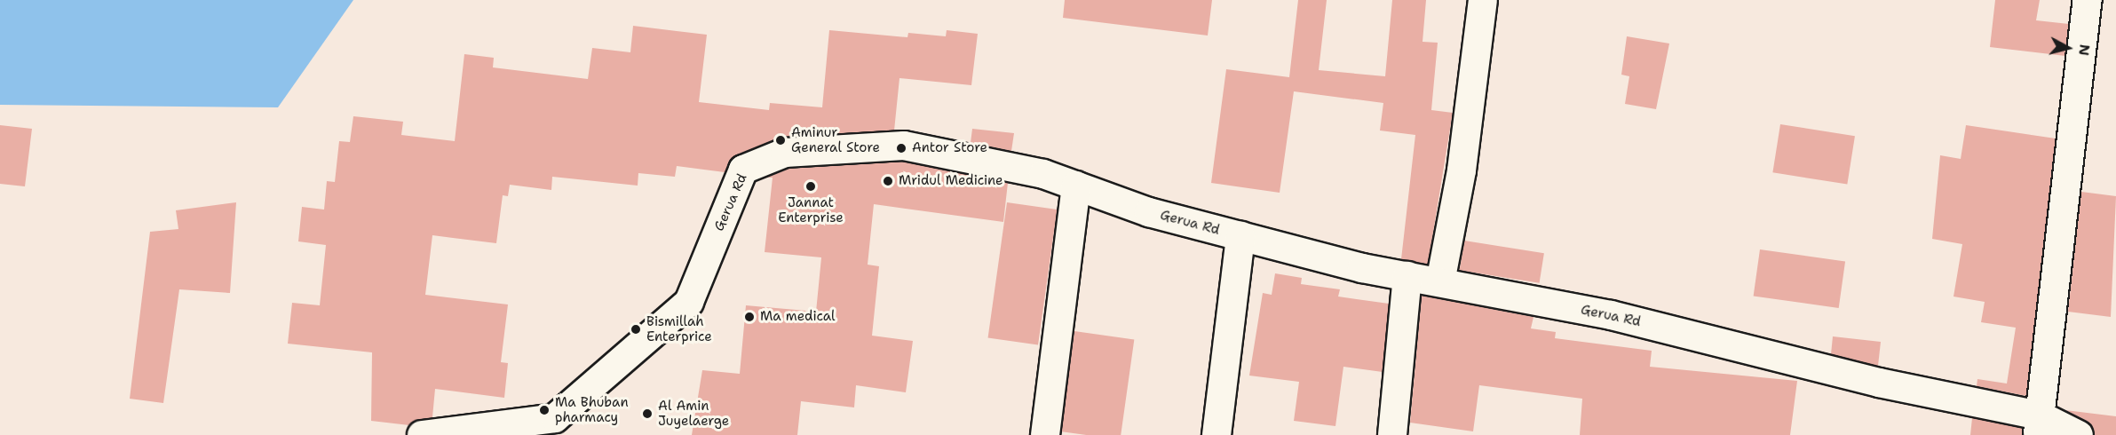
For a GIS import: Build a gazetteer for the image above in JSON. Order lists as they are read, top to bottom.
{
  "streets": {
    "street": ["Gerua Rd"]
  },
  "places": [
    "Aminur General Store",
    "Antor Store",
    "Mridul Medicine",
    "Jannat Enterprise",
    "Ma medical",
    "Bismillah Enterprice",
    "Ma Bhuban pharmacy",
    "Al Amin Juyelaerge"
  ],
  "north": "right"
}
